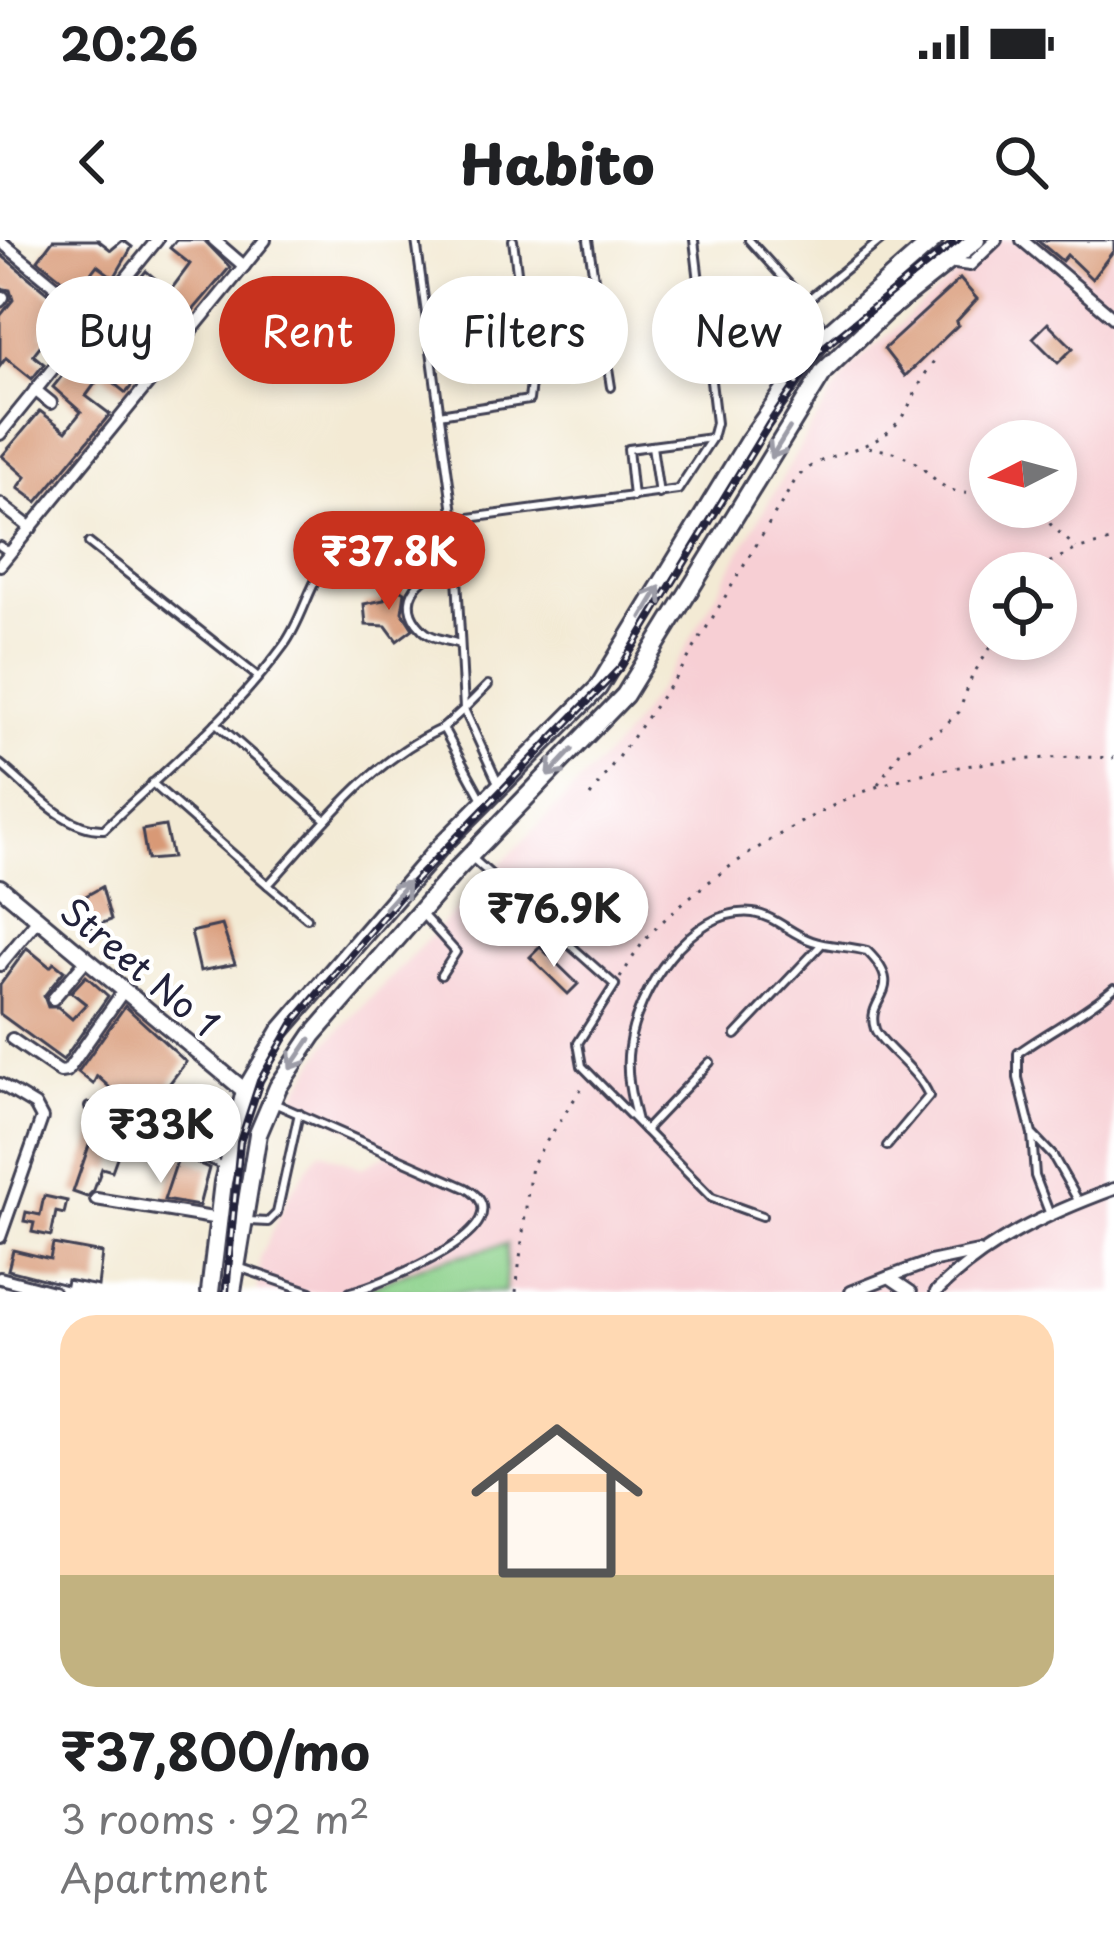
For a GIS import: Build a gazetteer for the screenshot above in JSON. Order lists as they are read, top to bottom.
{
  "streets": {
    "street": ["Street No 1"]
  },
  "north": "left",
  "page": {
    "status": "20:26",
    "header": "Habito",
    "chip": [
      "Buy",
      "Rent",
      "Filters",
      "New"
    ],
    "price": ["₹37.8K", "₹76.9K", "₹33K"],
    "list": [
      {
        "name": "₹37,800/mo",
        "note": "3 rooms · 92 m² · Apartment"
      }
    ]
  }
}
